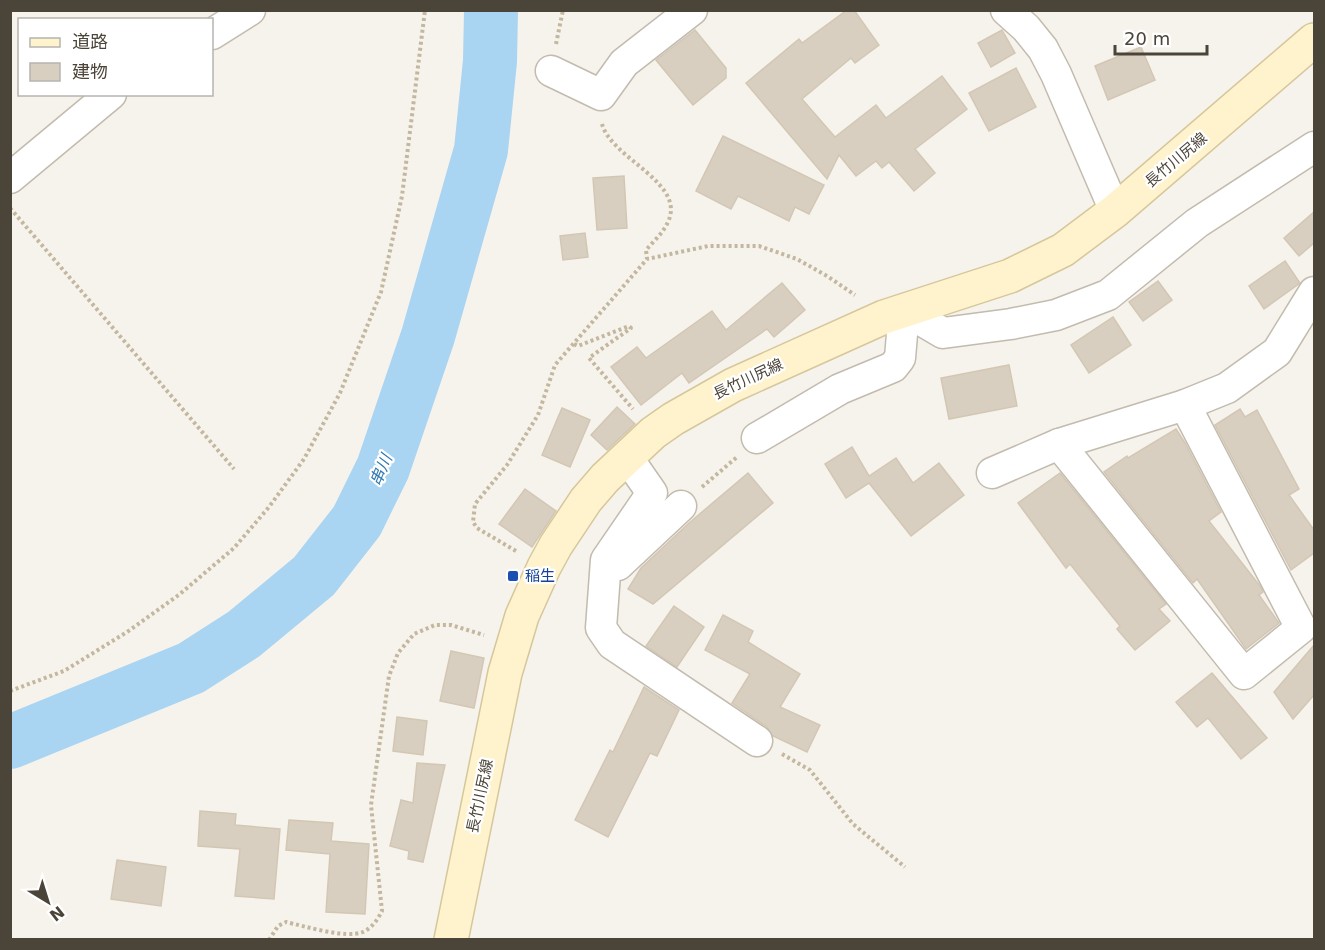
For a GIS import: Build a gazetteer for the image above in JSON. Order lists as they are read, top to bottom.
{
  "streets": {
    "main road": ["長竹川尻線"]
  },
  "water": ["串川"],
  "places": {
    "transit": ["稲生"]
  },
  "legend": ["道路", "建物"],
  "scale_bar": "20 m",
  "north": "bottom right"
}
